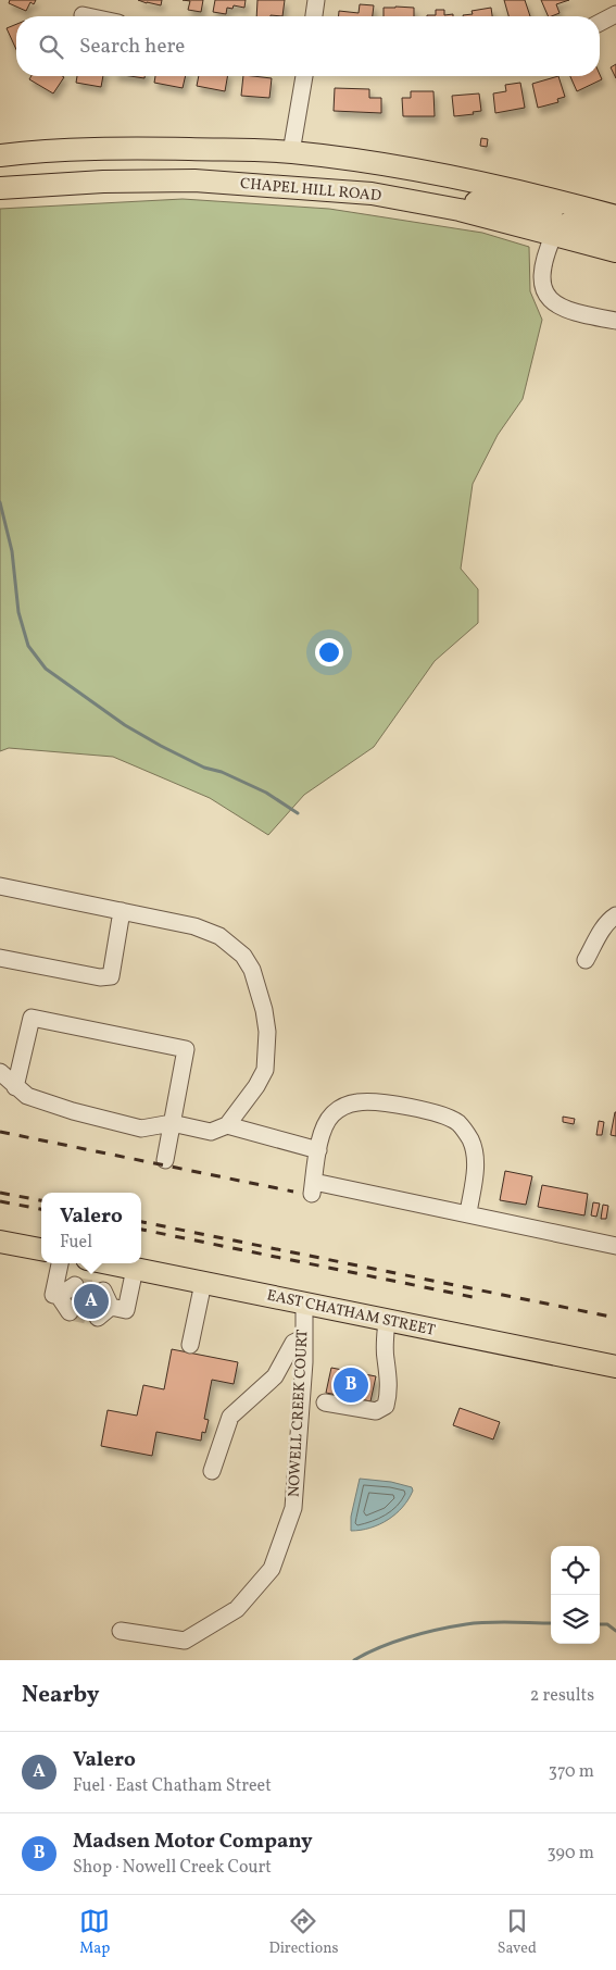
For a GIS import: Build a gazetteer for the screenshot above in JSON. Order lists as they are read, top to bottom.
{
  "streets": {
    "main road": ["CHAPEL HILL ROAD", "EAST CHATHAM STREET"],
    "street": ["NOWELL CREEK COURT"]
  },
  "crossings": [
    ["EAST CHATHAM STREET", "NOWELL CREEK COURT"]
  ],
  "page": {
    "search": "Search here",
    "popup": ["Valero", "Fuel"],
    "pins": ["A", "B"],
    "heading": ["Nearby", "2 results"],
    "list": [
      {
        "mark": "A",
        "name": "Valero",
        "note": "Fuel · East Chatham Street",
        "value": "370 m"
      },
      {
        "mark": "B",
        "name": "Madsen Motor Company",
        "note": "Shop · Nowell Creek Court",
        "value": "390 m"
      }
    ],
    "nav": ["Map", "Directions", "Saved"]
  }
}
